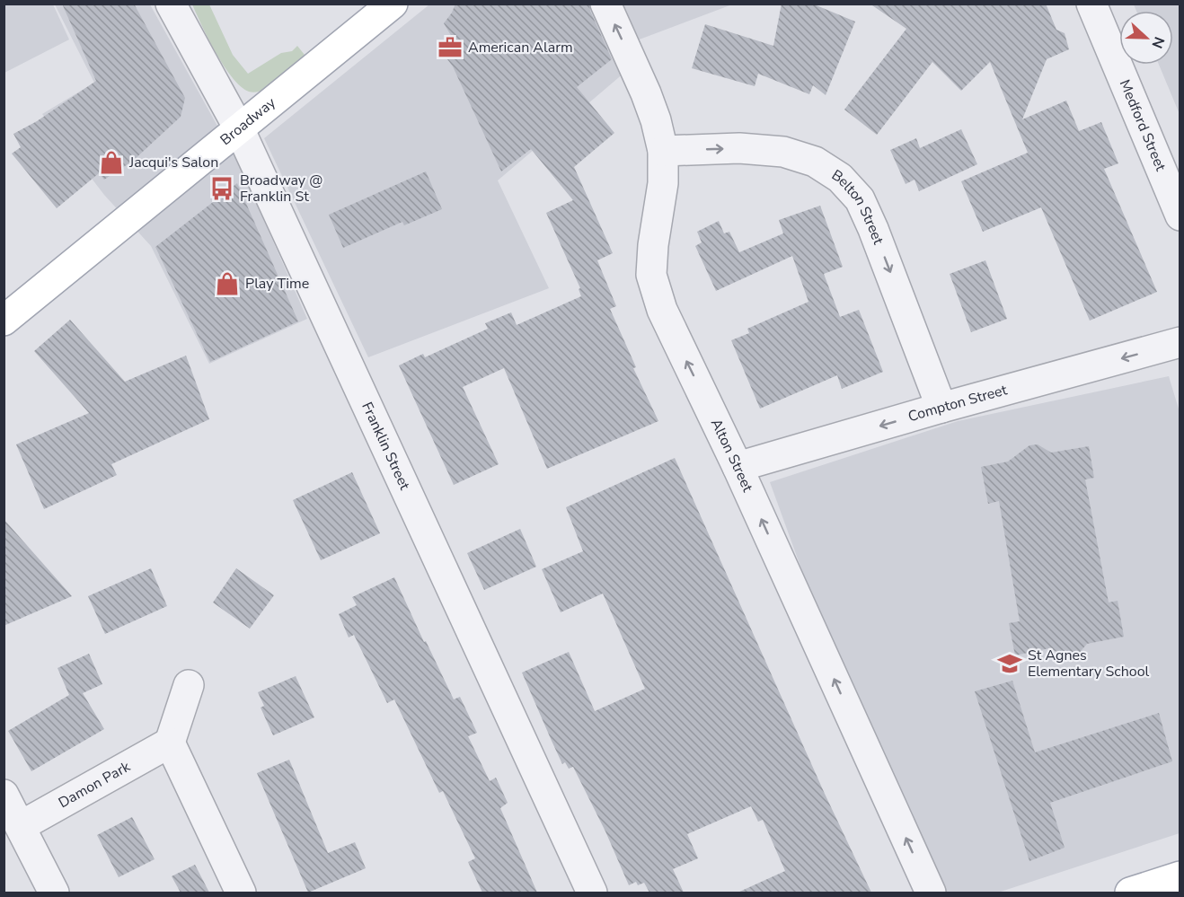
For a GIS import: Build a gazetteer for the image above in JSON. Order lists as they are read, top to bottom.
{
  "streets": {
    "main road": ["Broadway"],
    "street": [
      "Medford Street",
      "Belton Street",
      "Compton Street",
      "Franklin Street",
      "Alton Street",
      "Damon Park"
    ]
  },
  "crossings": [
    ["Broadway", "Franklin Street"],
    ["Belton Street", "Compton Street"],
    ["Belton Street", "Alton Street"],
    ["Compton Street", "Alton Street"]
  ],
  "one_way": ["Belton Street", "Compton Street", "Alton Street"],
  "places": {
    "office": ["American Alarm"],
    "shop": ["Jacqui's Salon", "Play Time"],
    "bus stop": ["Broadway @ Franklin St"],
    "school or university": ["St Agnes Elementary School"]
  },
  "north": "right"
}
